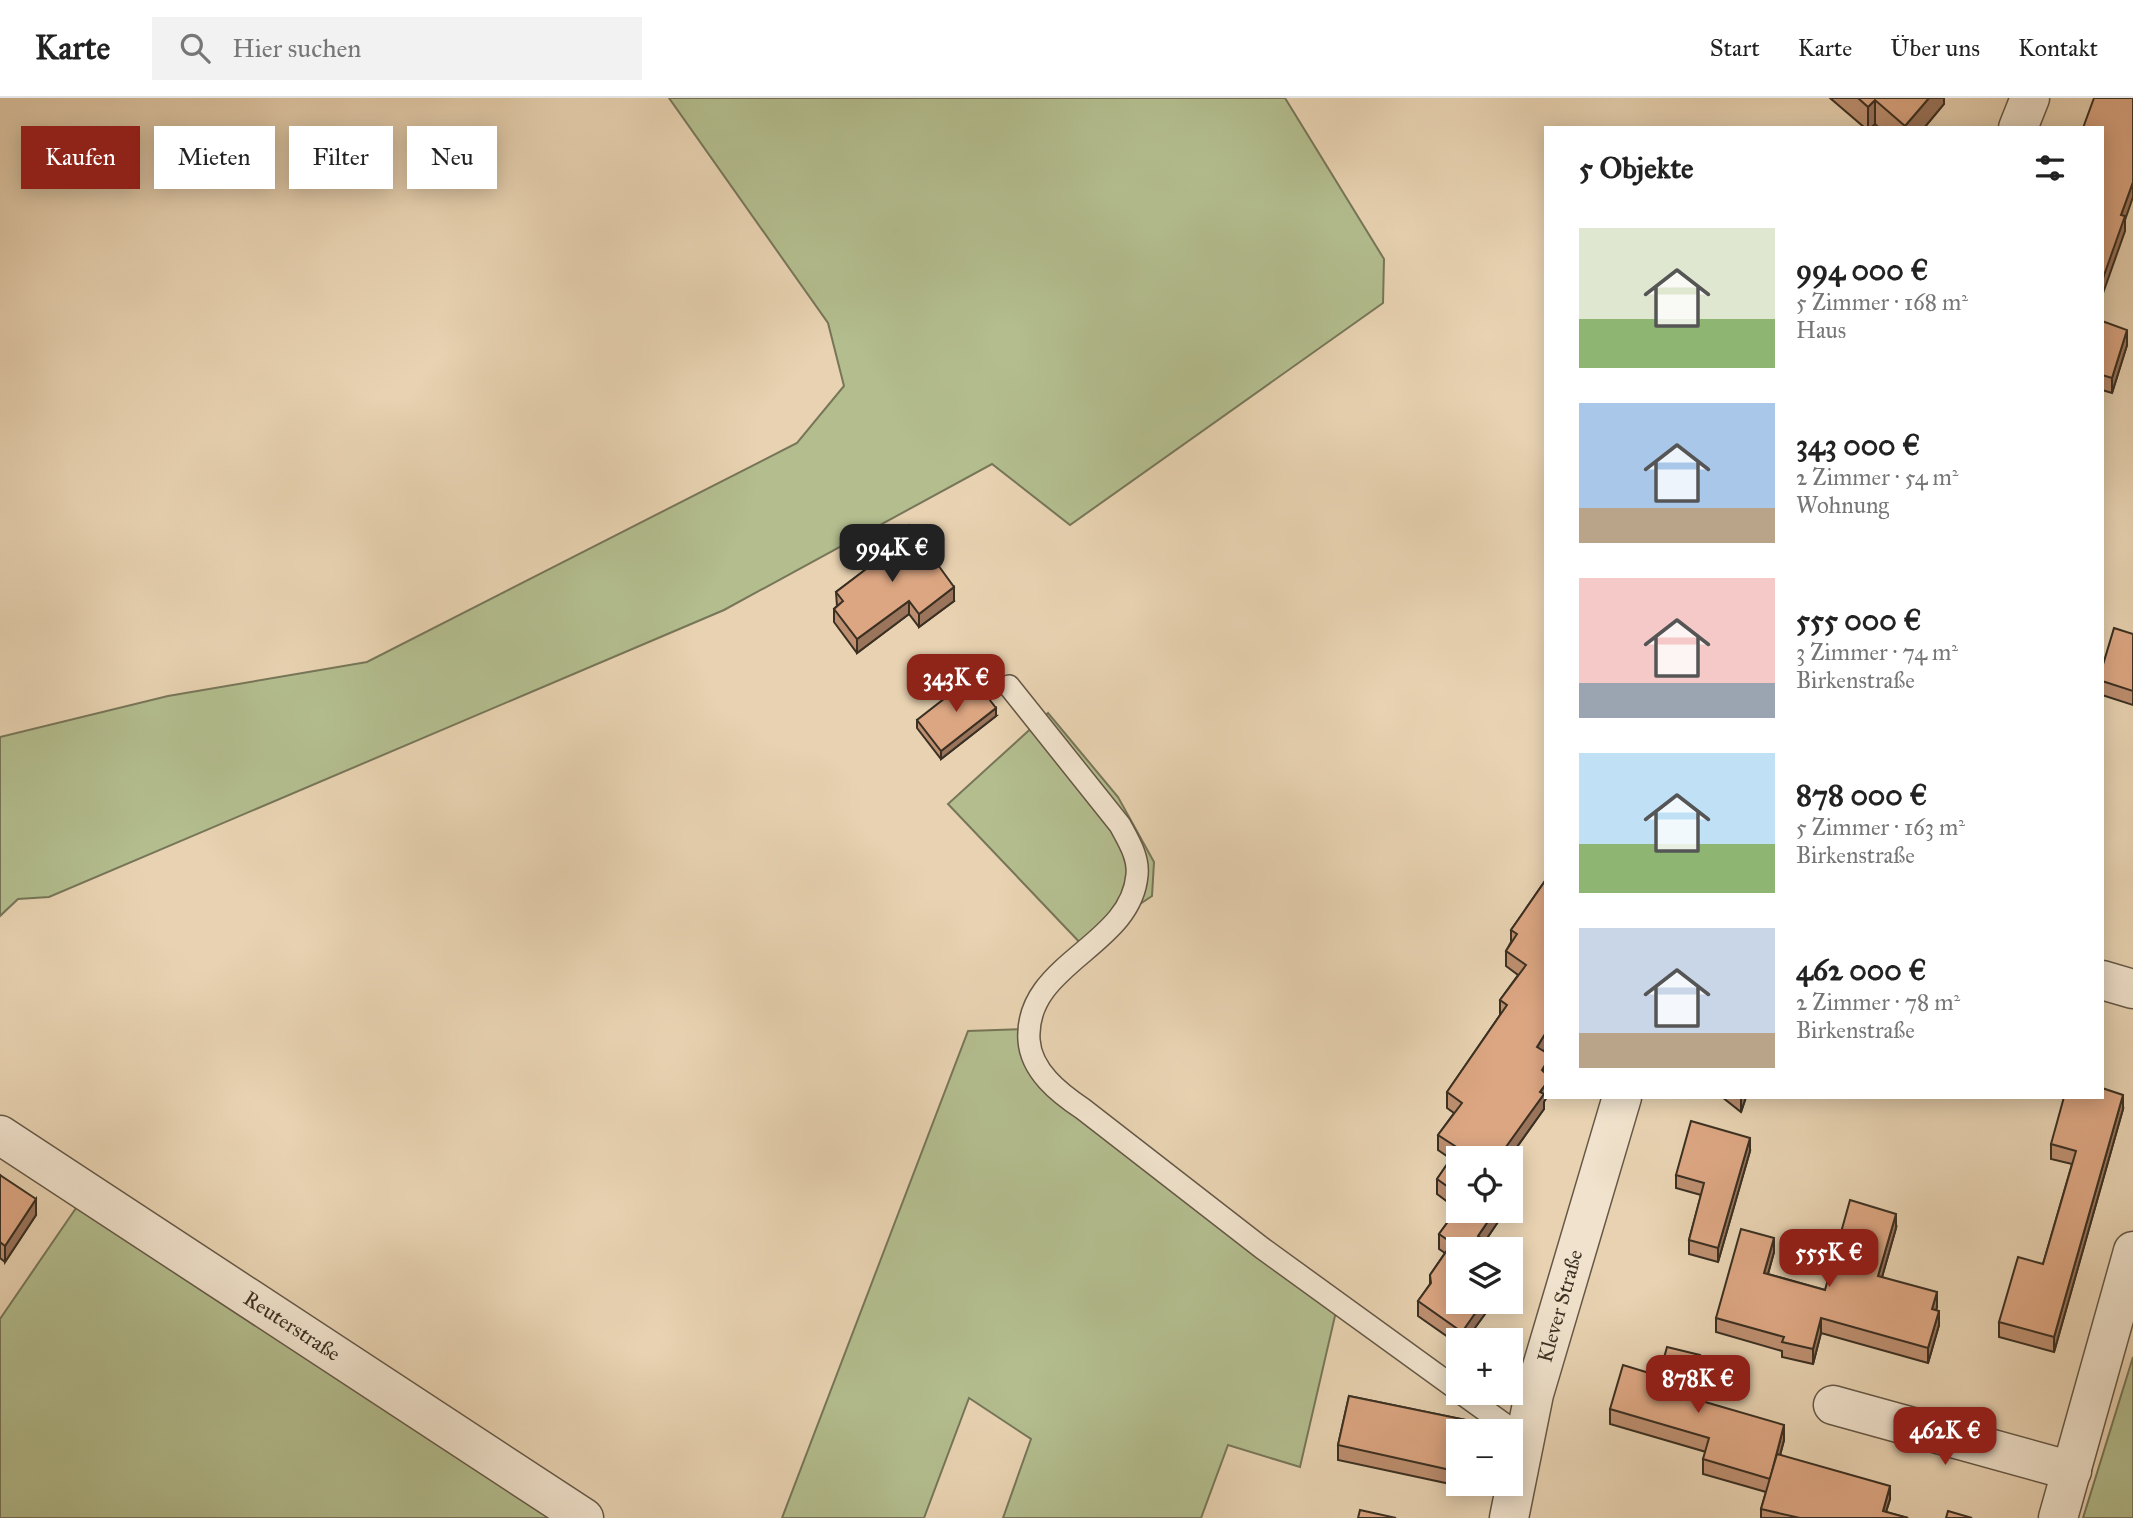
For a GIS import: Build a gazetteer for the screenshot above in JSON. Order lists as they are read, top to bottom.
{
  "streets": {
    "street": ["Klever Straße", "Reuterstraße"]
  },
  "page": {
    "header": "Karte",
    "search": "Hier suchen",
    "nav": [
      "Start",
      "Karte",
      "Über uns",
      "Kontakt"
    ],
    "chip": [
      "Kaufen",
      "Mieten",
      "Filter",
      "Neu"
    ],
    "heading": "5 Objekte",
    "list": [
      {
        "name": "994 000 €",
        "note": "5 Zimmer · 168 m² · Haus"
      },
      {
        "name": "343 000 €",
        "note": "2 Zimmer · 54 m² · Wohnung"
      },
      {
        "name": "555 000 €",
        "note": "3 Zimmer · 74 m² · Birkenstraße"
      },
      {
        "name": "878 000 €",
        "note": "5 Zimmer · 163 m² · Birkenstraße"
      },
      {
        "name": "462 000 €",
        "note": "2 Zimmer · 78 m² · Birkenstraße"
      }
    ],
    "price": [
      "994K €",
      "343K €",
      "555K €",
      "878K €",
      "462K €"
    ],
    "map_buttons": ["+", "−"]
  }
}
